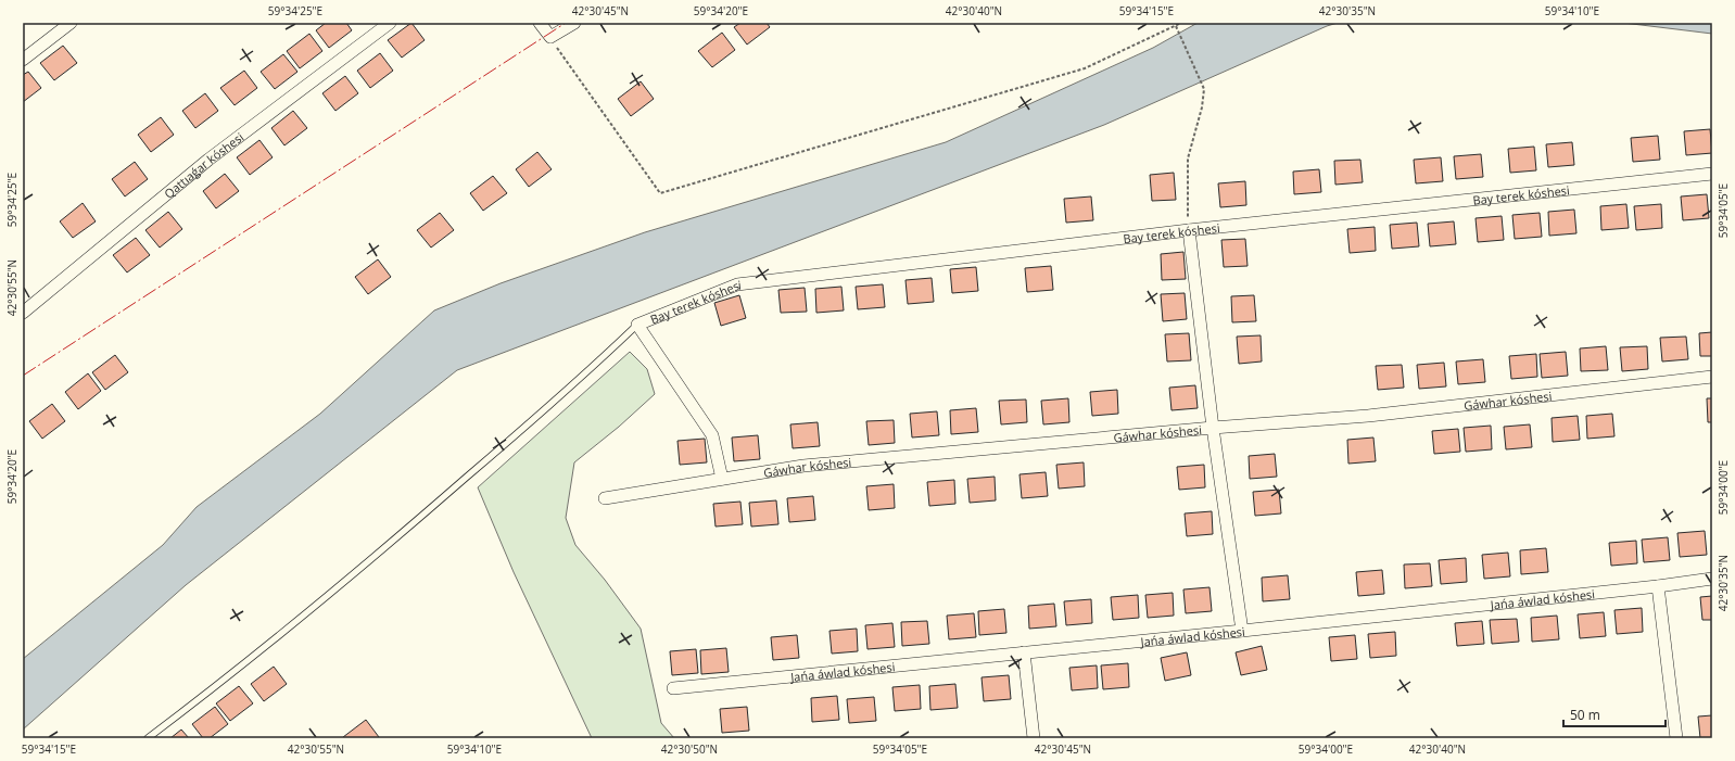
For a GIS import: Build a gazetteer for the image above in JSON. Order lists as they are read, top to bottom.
{
  "streets": {
    "street": [
      "Qattıaǵar kóshesi",
      "Bay terek kóshesi",
      "Gáwhar kóshesi",
      "Jańa áwlad kóshesi"
    ]
  },
  "scale_bar": "50 m",
  "coordinates": [
    "59°34'25\"E",
    "42°30'45\"N",
    "59°34'20\"E",
    "42°30'40\"N",
    "59°34'15\"E",
    "42°30'35\"N",
    "59°34'10\"E",
    "59°34'05\"E",
    "42°30'55\"N",
    "59°34'00\"E",
    "42°30'50\"N"
  ]
}
